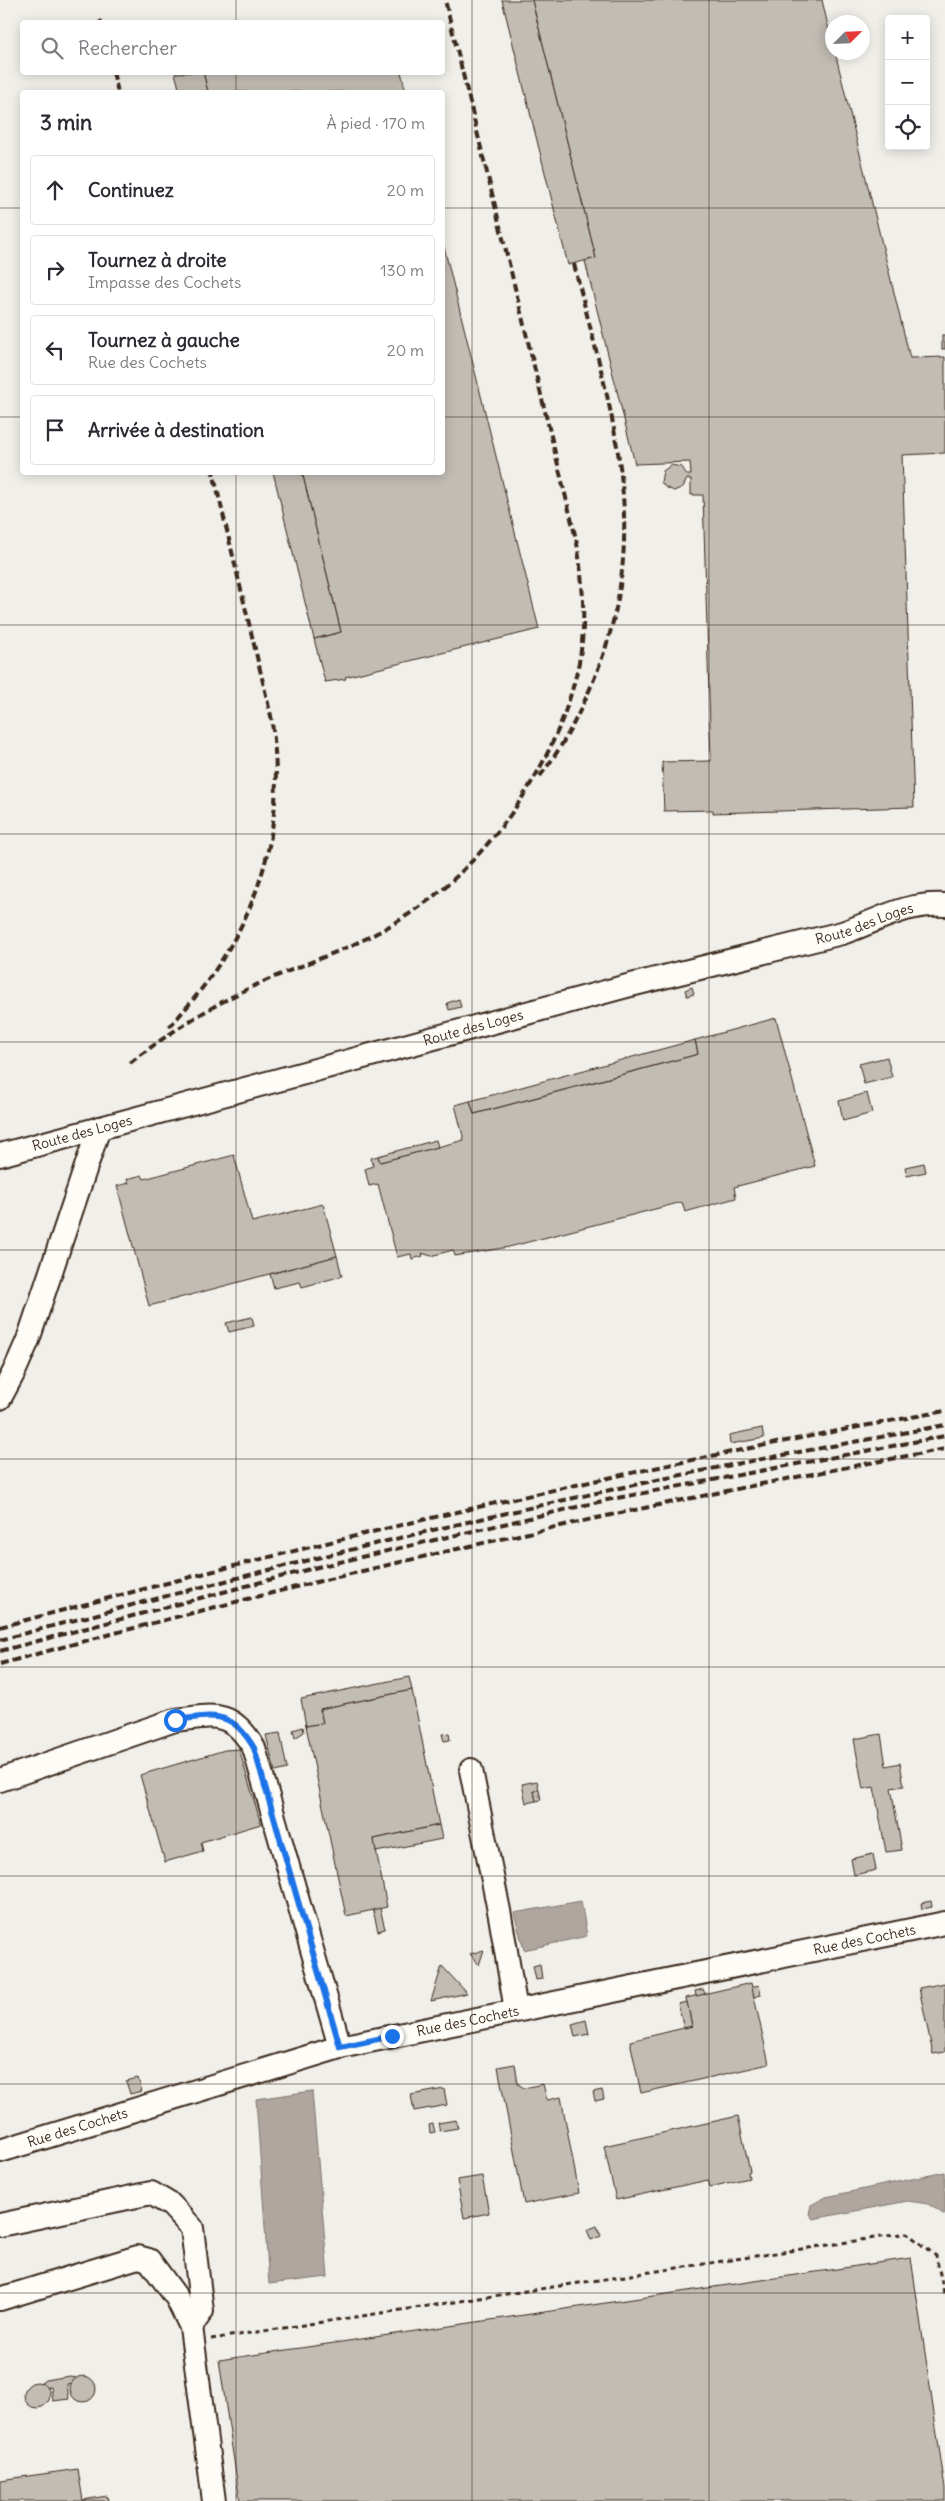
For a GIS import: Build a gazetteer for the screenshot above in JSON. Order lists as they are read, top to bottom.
{
  "streets": {
    "street": ["Route des Loges", "Rue des Cochets"]
  },
  "north": "top right",
  "page": {
    "map_buttons": ["+", "−"],
    "search": "Rechercher",
    "heading": ["3 min", "À pied · 170 m"],
    "list": [
      ["Continuez", "20 m"],
      ["Tournez à droite", "Impasse des Cochets", "130 m"],
      ["Tournez à gauche", "Rue des Cochets", "20 m"],
      "Arrivée à destination"
    ]
  }
}
